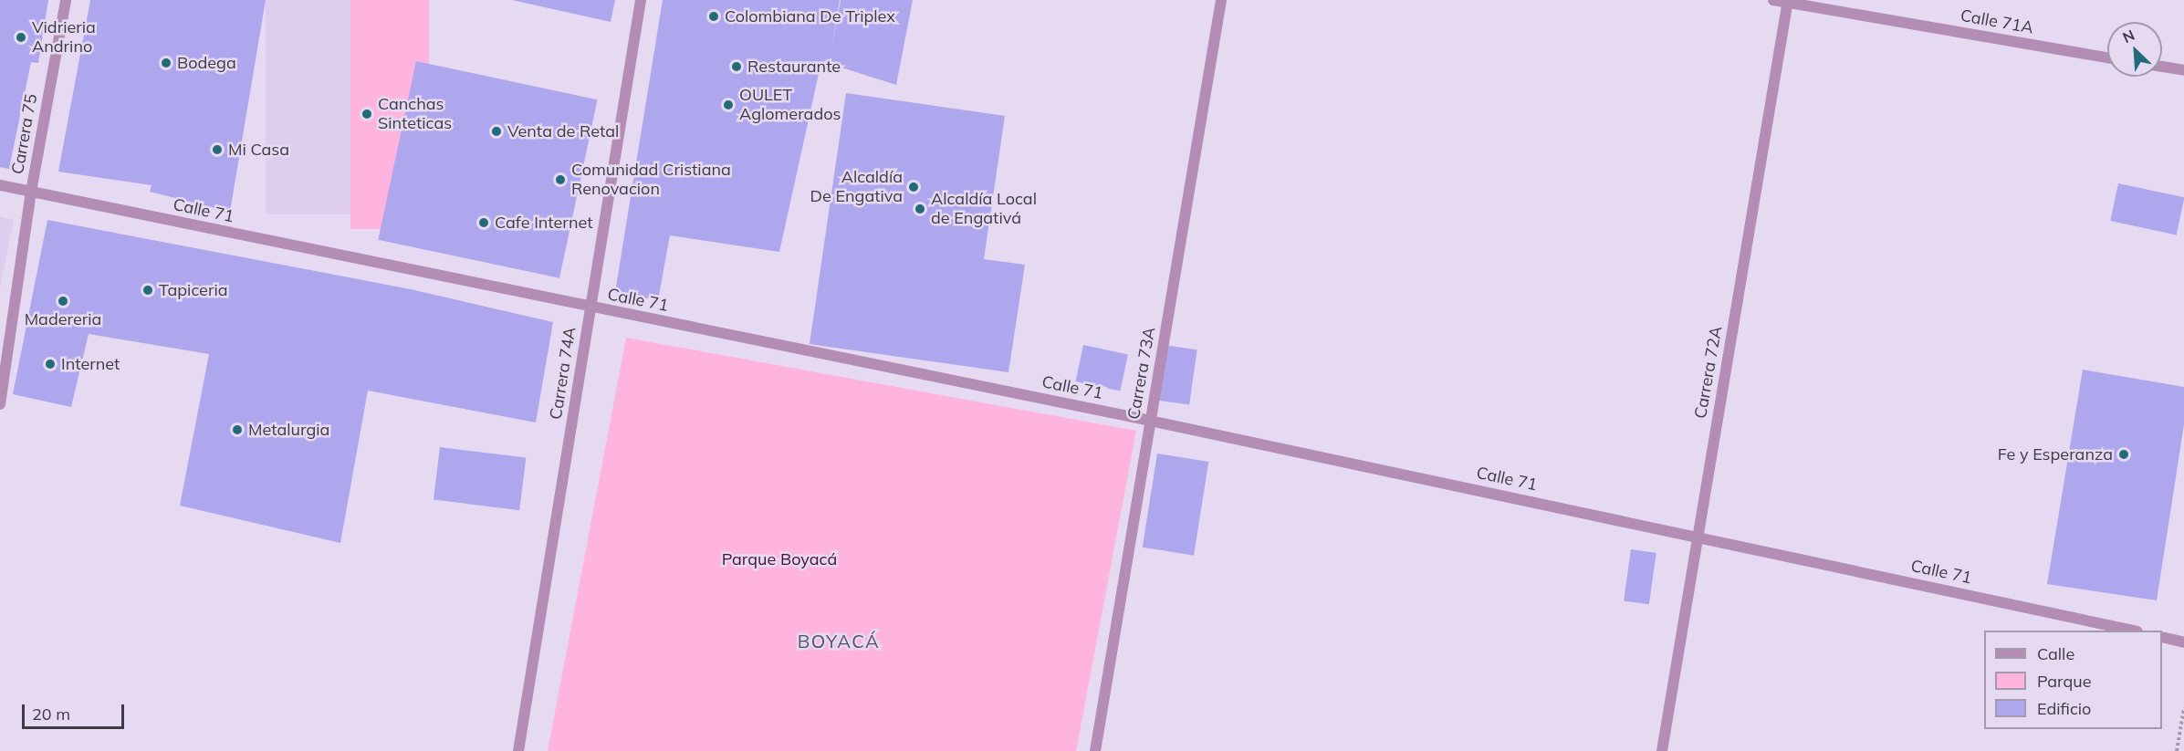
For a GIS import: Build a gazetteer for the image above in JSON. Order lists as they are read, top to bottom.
{
  "streets": {
    "street": [
      "Calle 71A",
      "Carrera 75",
      "Calle 71",
      "Carrera 72A",
      "Carrera 74A",
      "Carrera 73A"
    ]
  },
  "crossings": [
    ["Calle 71A", "Carrera 72A"],
    ["Carrera 75", "Calle 71"],
    ["Calle 71", "Carrera 72A"],
    ["Calle 71", "Carrera 74A"],
    ["Calle 71", "Carrera 73A"]
  ],
  "districts": ["BOYACÁ"],
  "parks": ["Parque Boyacá"],
  "places": [
    "Colombiana De Triplex",
    "Vidrieria Andrino",
    "Bodega",
    "Restaurante",
    "OULET Aglomerados",
    "Canchas Sinteticas",
    "Venta de Retal",
    "Mi Casa",
    "Comunidad Cristiana Renovacion",
    "Alcaldía De Engativa",
    "Alcaldía Local de Engativá",
    "Cafe Internet",
    "Tapiceria",
    "Madereria",
    "Internet",
    "Metalurgia",
    "Fe y Esperanza"
  ],
  "legend": ["Calle", "Parque", "Edificio"],
  "scale_bar": "20 m",
  "north": "top left"
}
